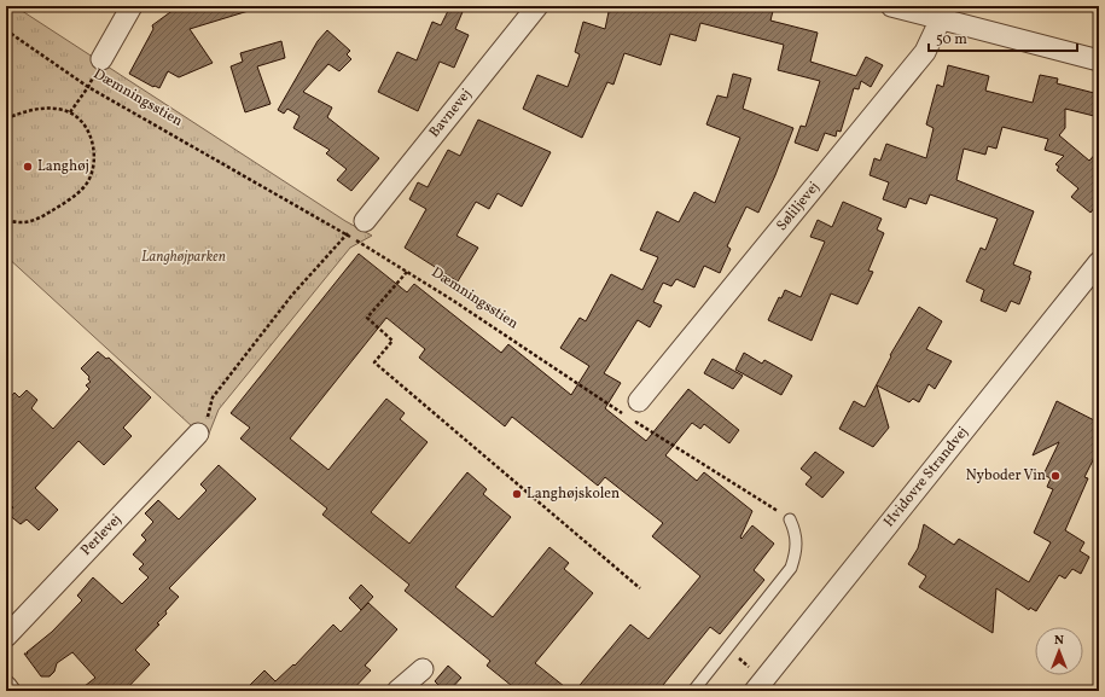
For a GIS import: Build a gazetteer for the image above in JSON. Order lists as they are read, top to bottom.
{
  "streets": {
    "street": [
      "Bavnevej",
      "Søliljevej",
      "Hvidovre Strandvej",
      "Perlevej"
    ],
    "path": ["Dæmningsstien"]
  },
  "crossings": [
    ["Dæmningsstien", "Søliljevej"]
  ],
  "parks": ["Langhøjparken"],
  "places": ["Langhøj", "Nyboder Vin", "Langhøjskolen"],
  "scale_bar": "50 m",
  "north": "top"
}
